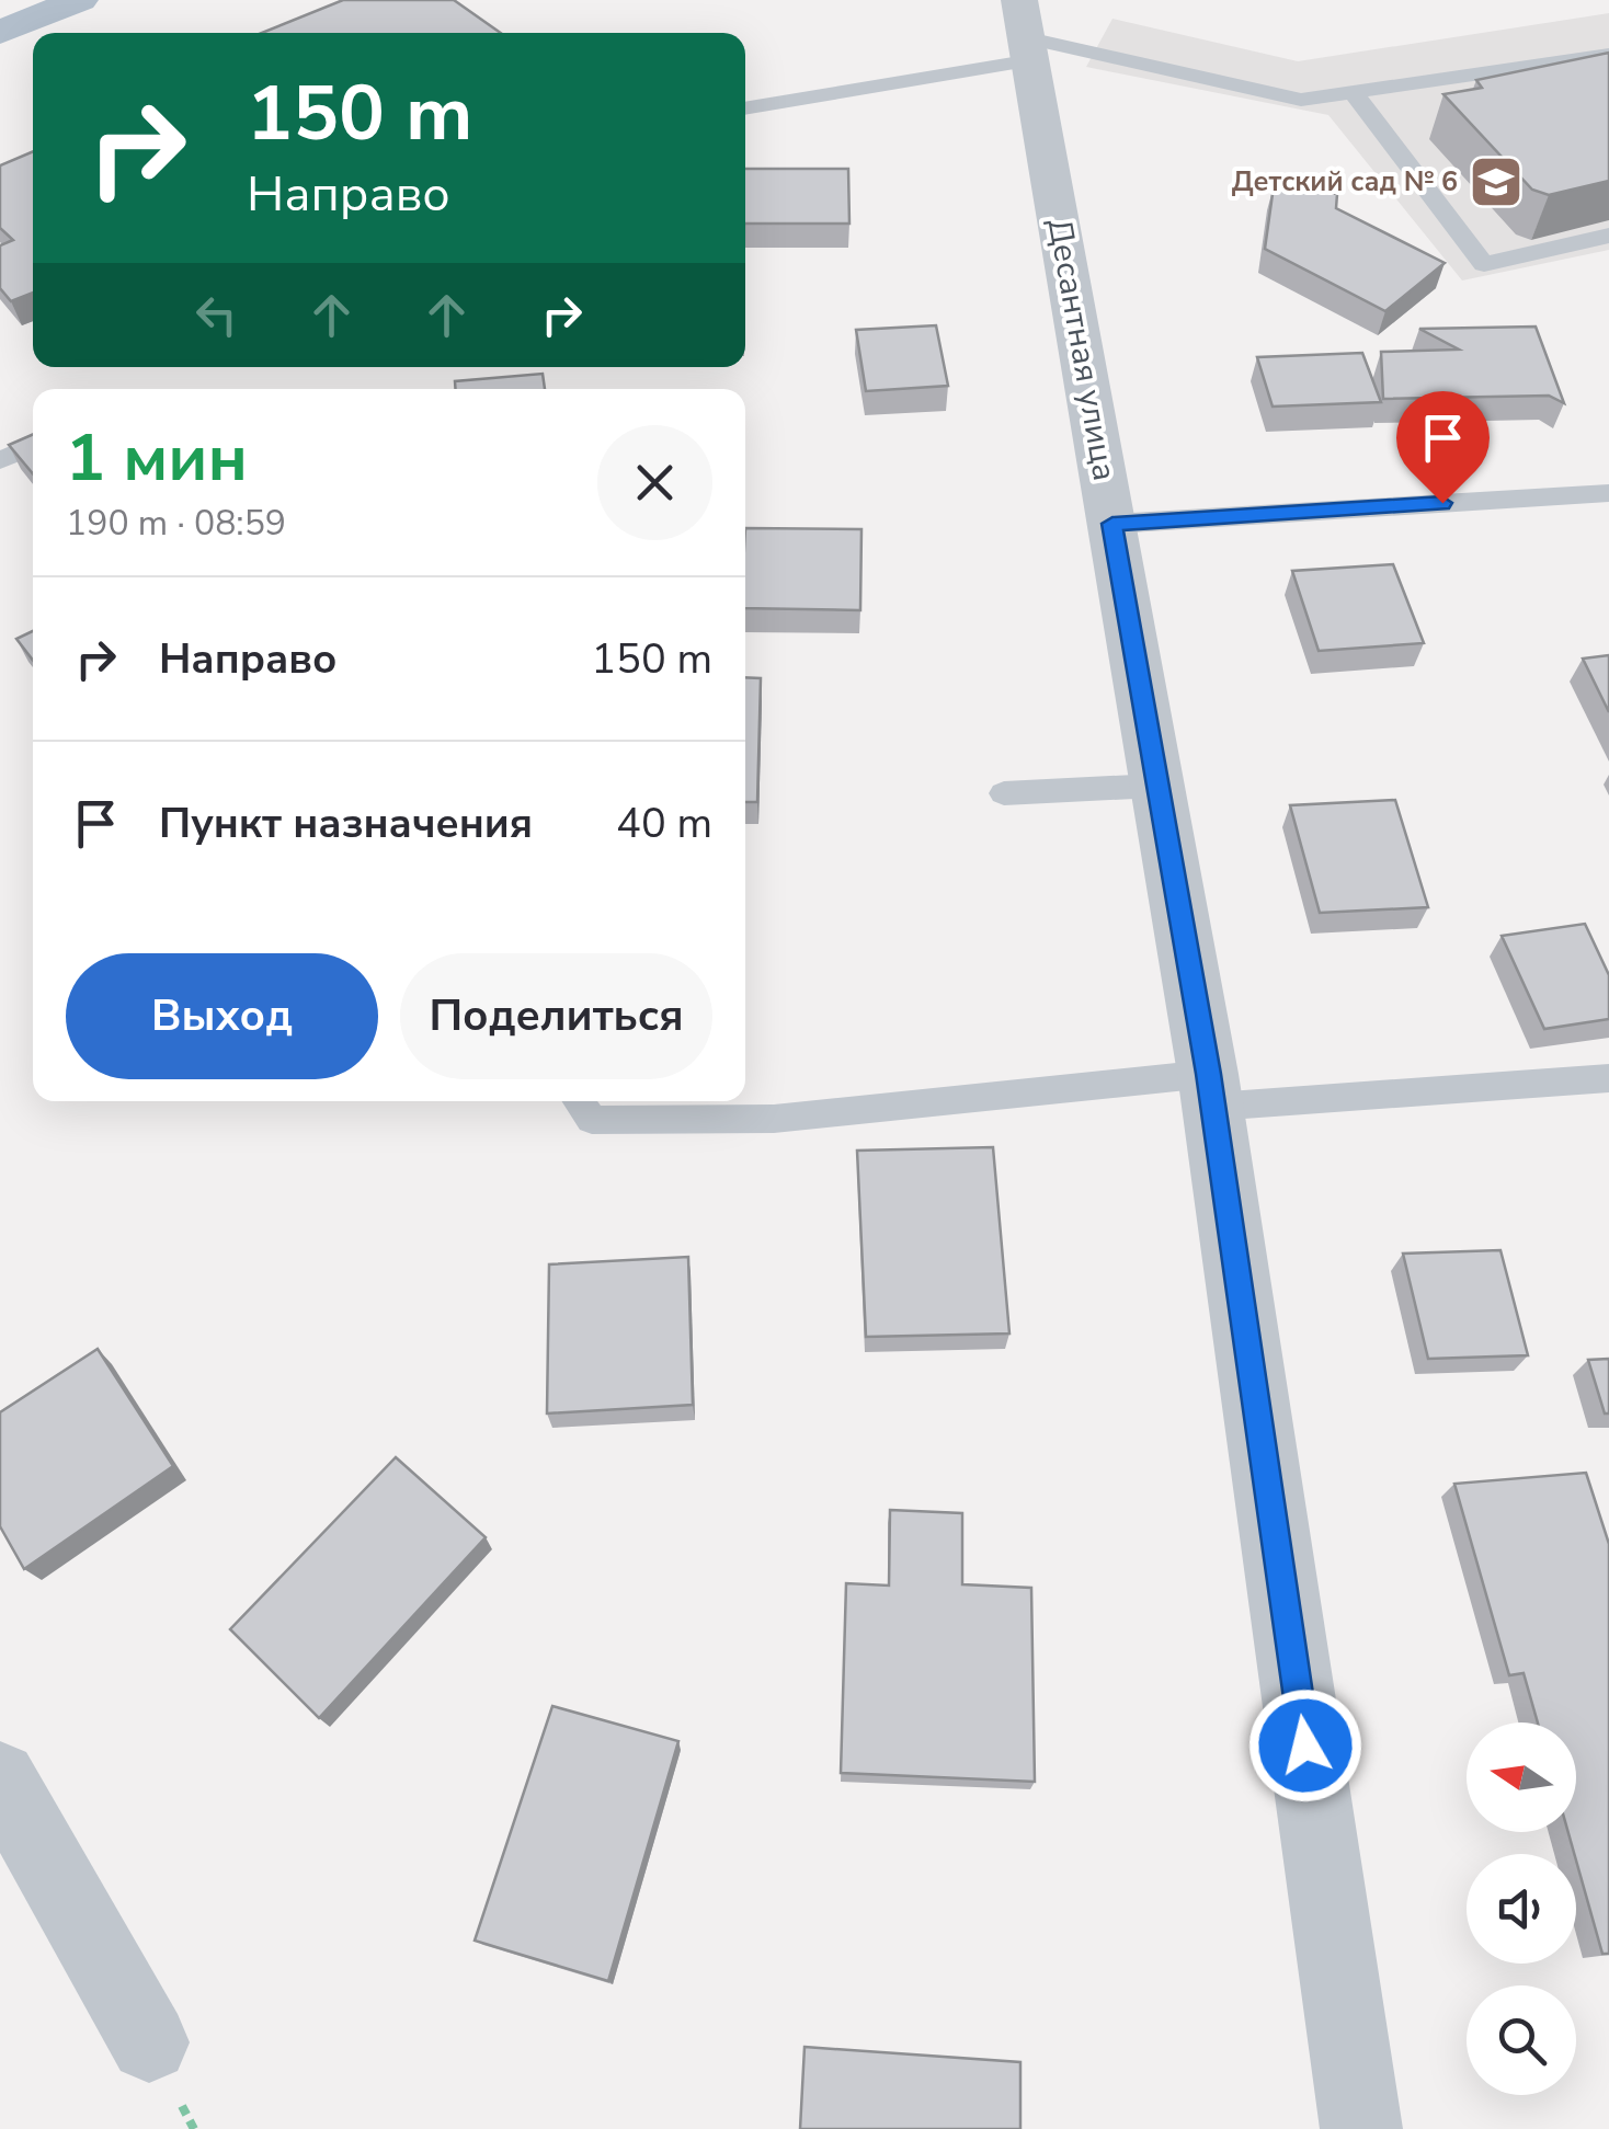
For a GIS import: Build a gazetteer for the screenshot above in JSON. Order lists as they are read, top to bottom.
{
  "streets": {
    "street": ["Десантная улица"]
  },
  "places": {
    "school or university": ["Детский сад № 6"]
  },
  "north": "left",
  "page": {
    "turn": ["150 m", "Направо"],
    "heading": ["1 мин", "190 m · 08:59"],
    "list": [
      {
        "name": "Направо",
        "value": "150 m"
      },
      {
        "name": "Пункт назначения",
        "value": "40 m"
      }
    ],
    "buttons": ["Выход", "Поделиться"]
  }
}
